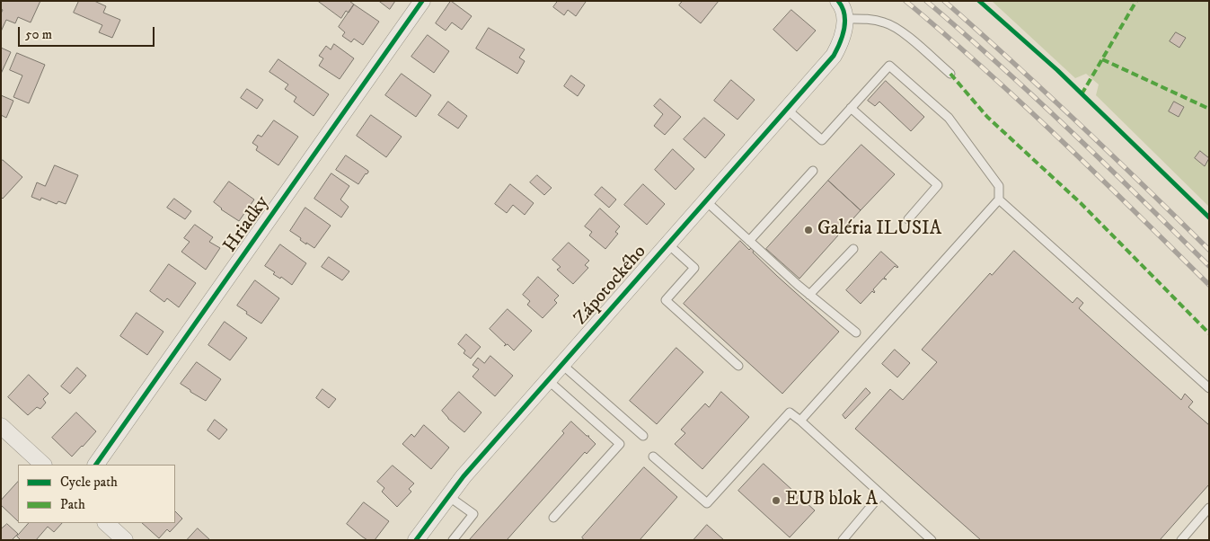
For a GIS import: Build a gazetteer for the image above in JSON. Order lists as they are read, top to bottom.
{
  "streets": {
    "street": ["Hriadky", "Zápotockého"]
  },
  "places": ["Galéria ILUSIA", "EUB blok A"],
  "legend": ["Cycle path", "Path"],
  "scale_bar": "50 m"
}
